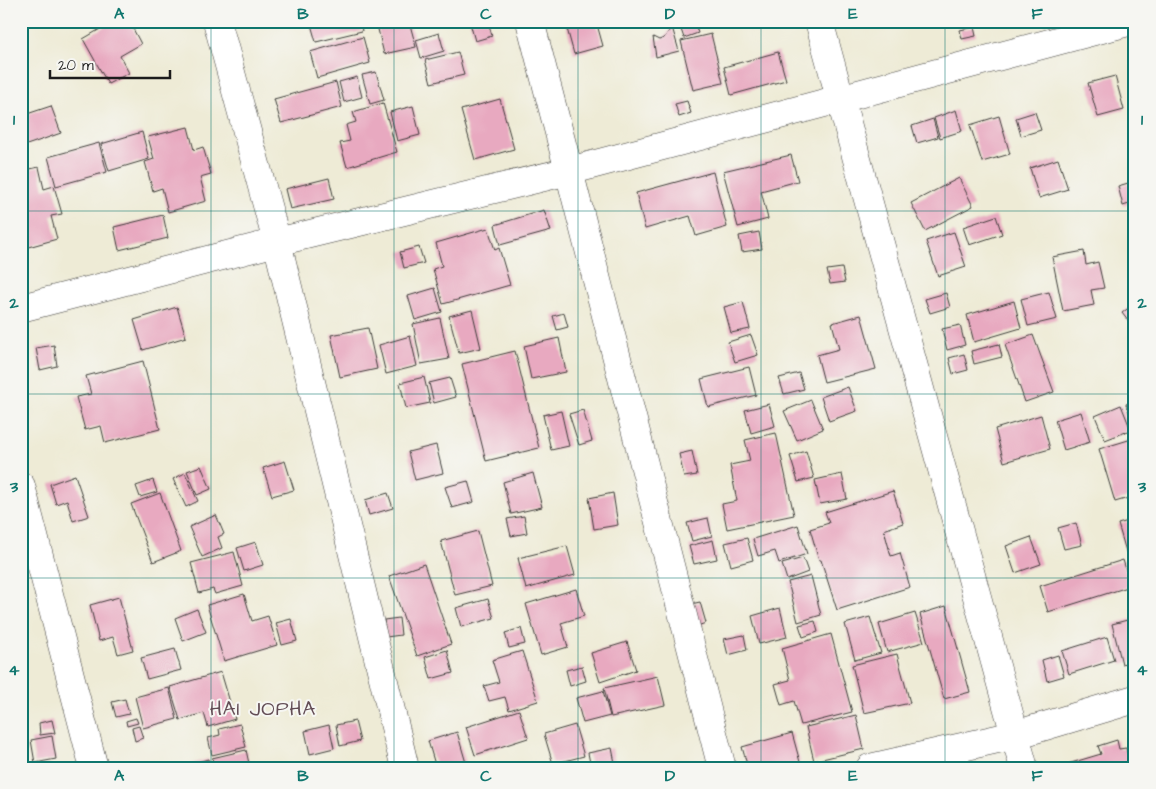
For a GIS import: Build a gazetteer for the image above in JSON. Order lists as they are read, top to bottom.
{
  "districts": ["HAI JOPHA"],
  "scale_bar": "20 m",
  "grid": {
    "columns": [
      "A",
      "B",
      "C",
      "D",
      "E",
      "F"
    ],
    "rows": [
      "1",
      "2",
      "3",
      "4"
    ]
  }
}
